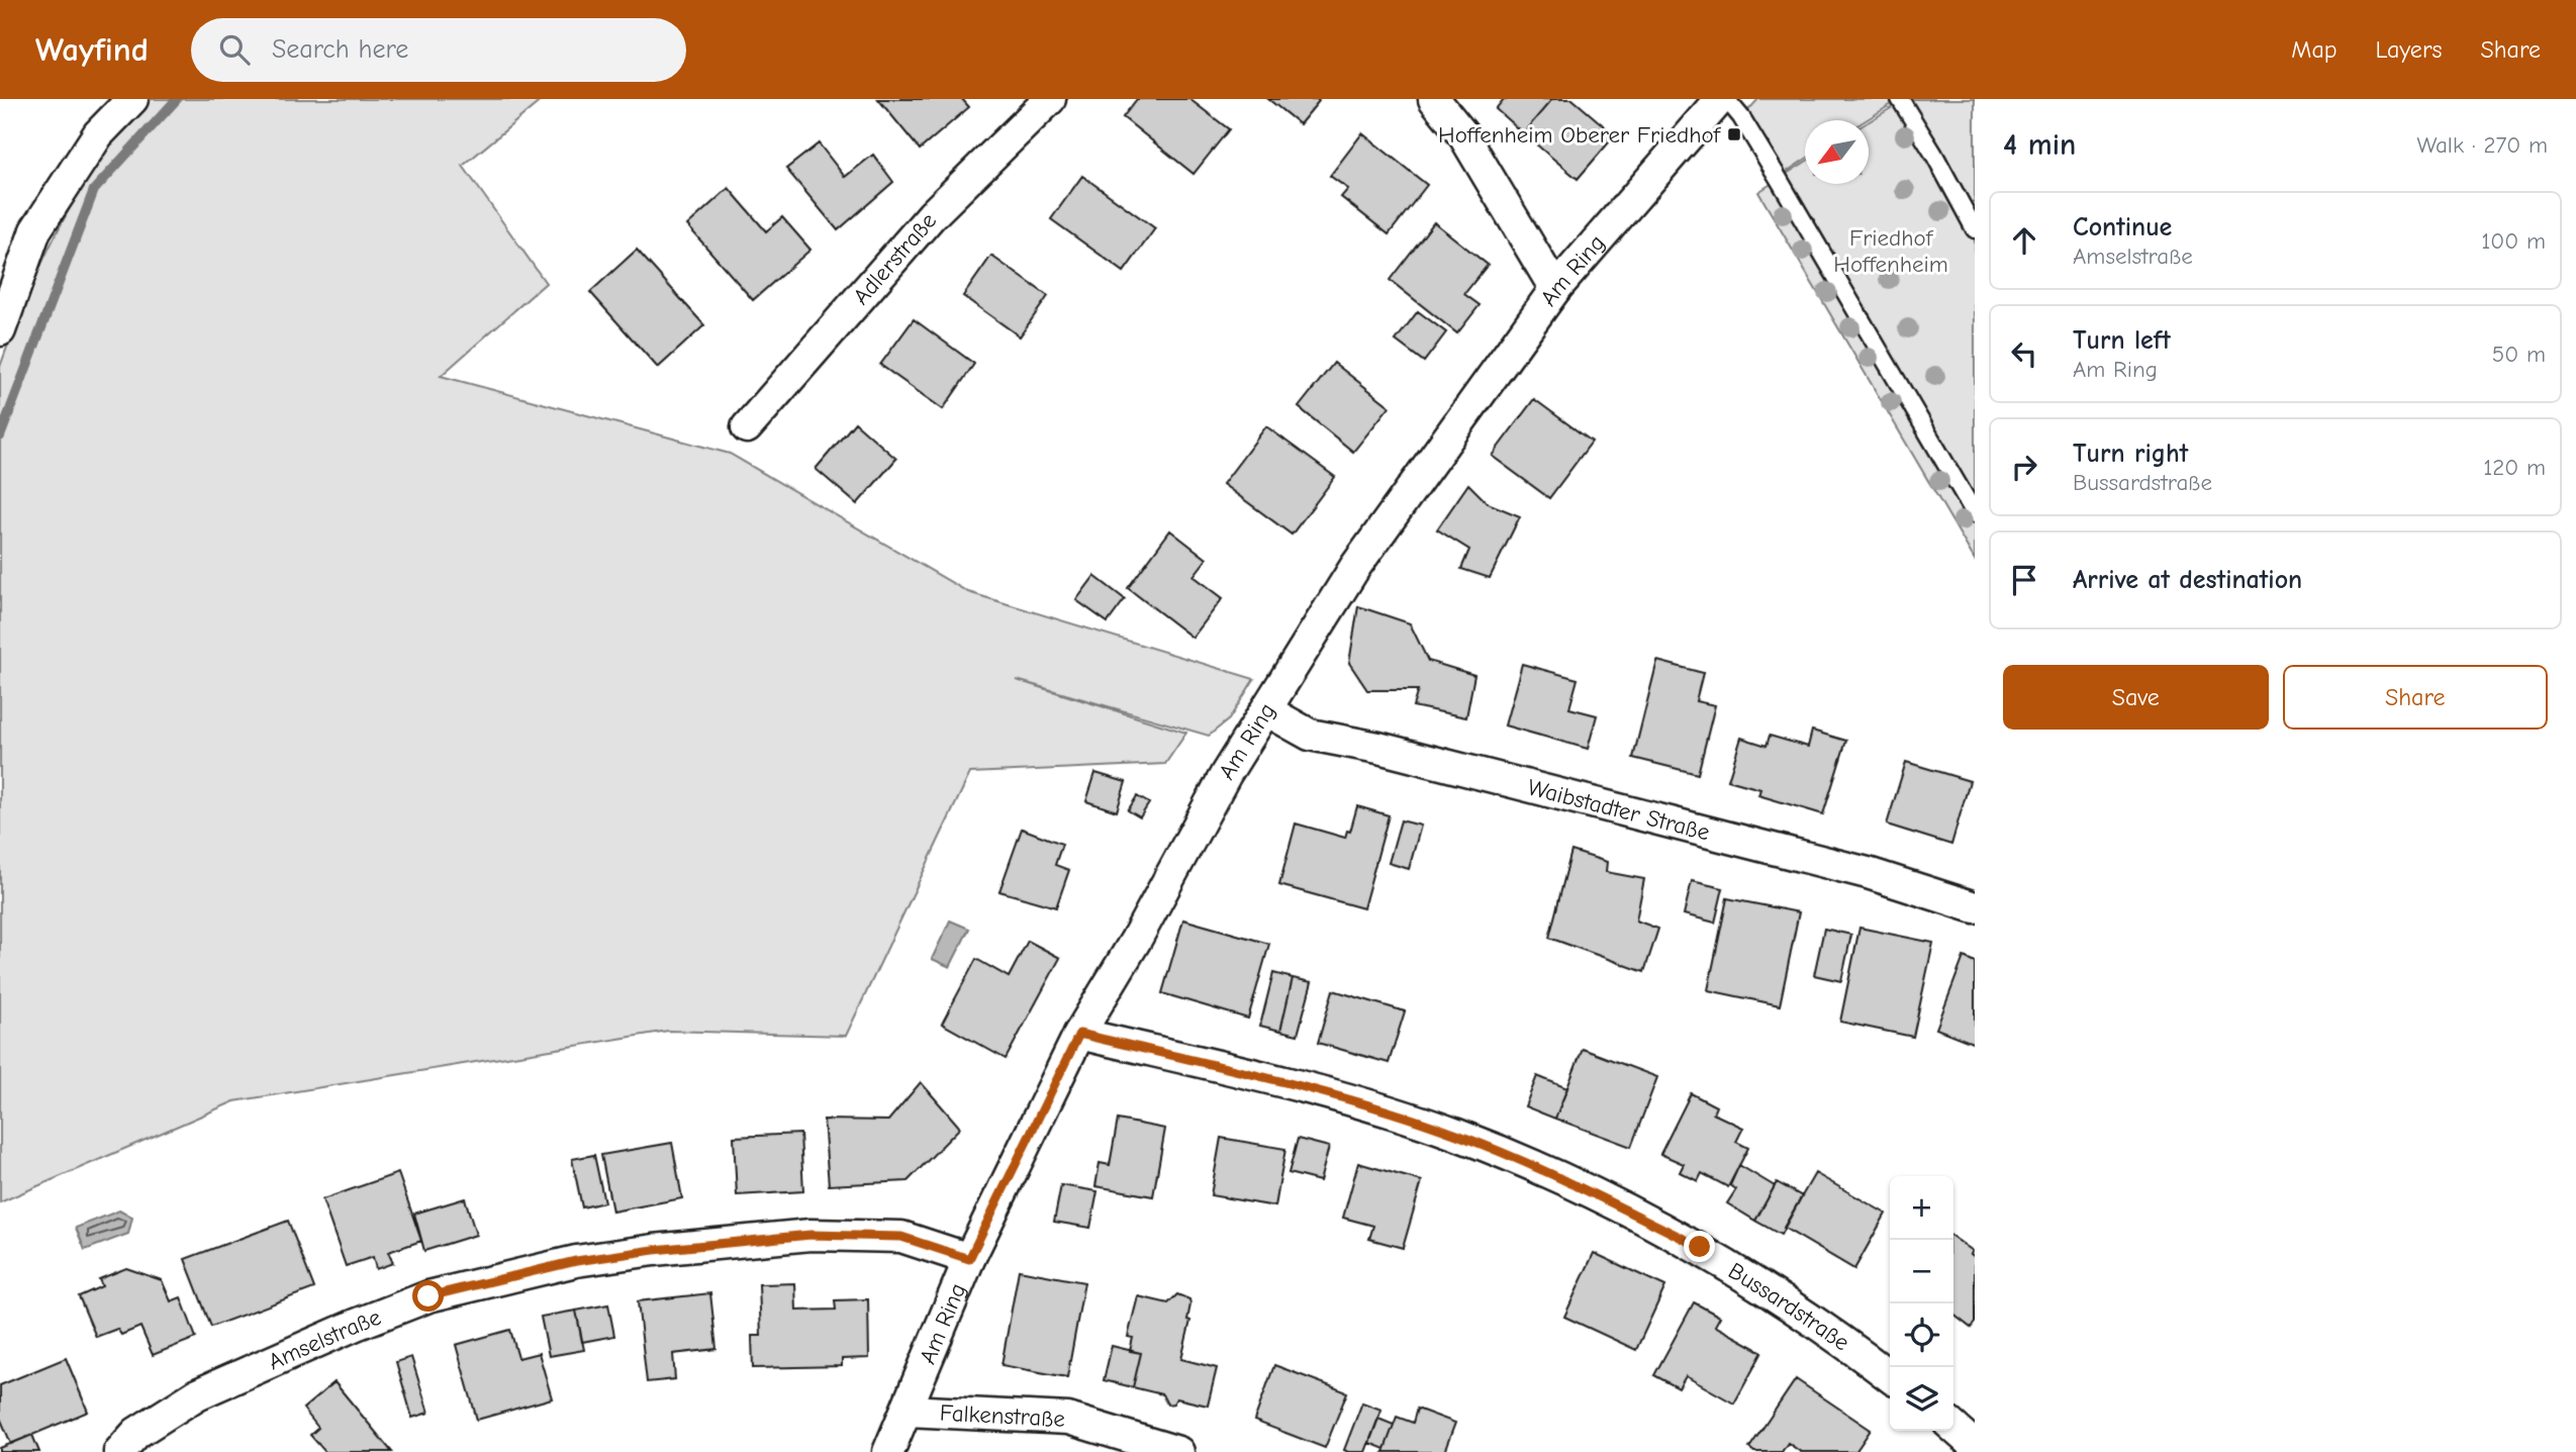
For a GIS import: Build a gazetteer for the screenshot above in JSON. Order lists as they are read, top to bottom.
{
  "streets": {
    "street": [
      "Adlerstraße",
      "Am Ring",
      "Waibstadter Straße",
      "Bussardstraße",
      "Amselstraße",
      "Falkenstraße"
    ]
  },
  "crossings": [
    ["Am Ring", "Waibstadter Straße"],
    ["Am Ring", "Bussardstraße"],
    ["Am Ring", "Amselstraße"],
    ["Am Ring", "Falkenstraße"]
  ],
  "parks": ["Friedhof Hoffenheim"],
  "places": {
    "transit": ["Hoffenheim Oberer Friedhof"]
  },
  "north": "bottom left",
  "page": {
    "header": "Wayfind",
    "search": "Search here",
    "nav": ["Map", "Layers", "Share"],
    "heading": ["4 min", "Walk · 270 m"],
    "list": [
      ["Continue", "Amselstraße", "100 m"],
      ["Turn left", "Am Ring", "50 m"],
      ["Turn right", "Bussardstraße", "120 m"],
      "Arrive at destination"
    ],
    "buttons": ["Save", "Share"],
    "map_buttons": ["+", "−"]
  }
}
